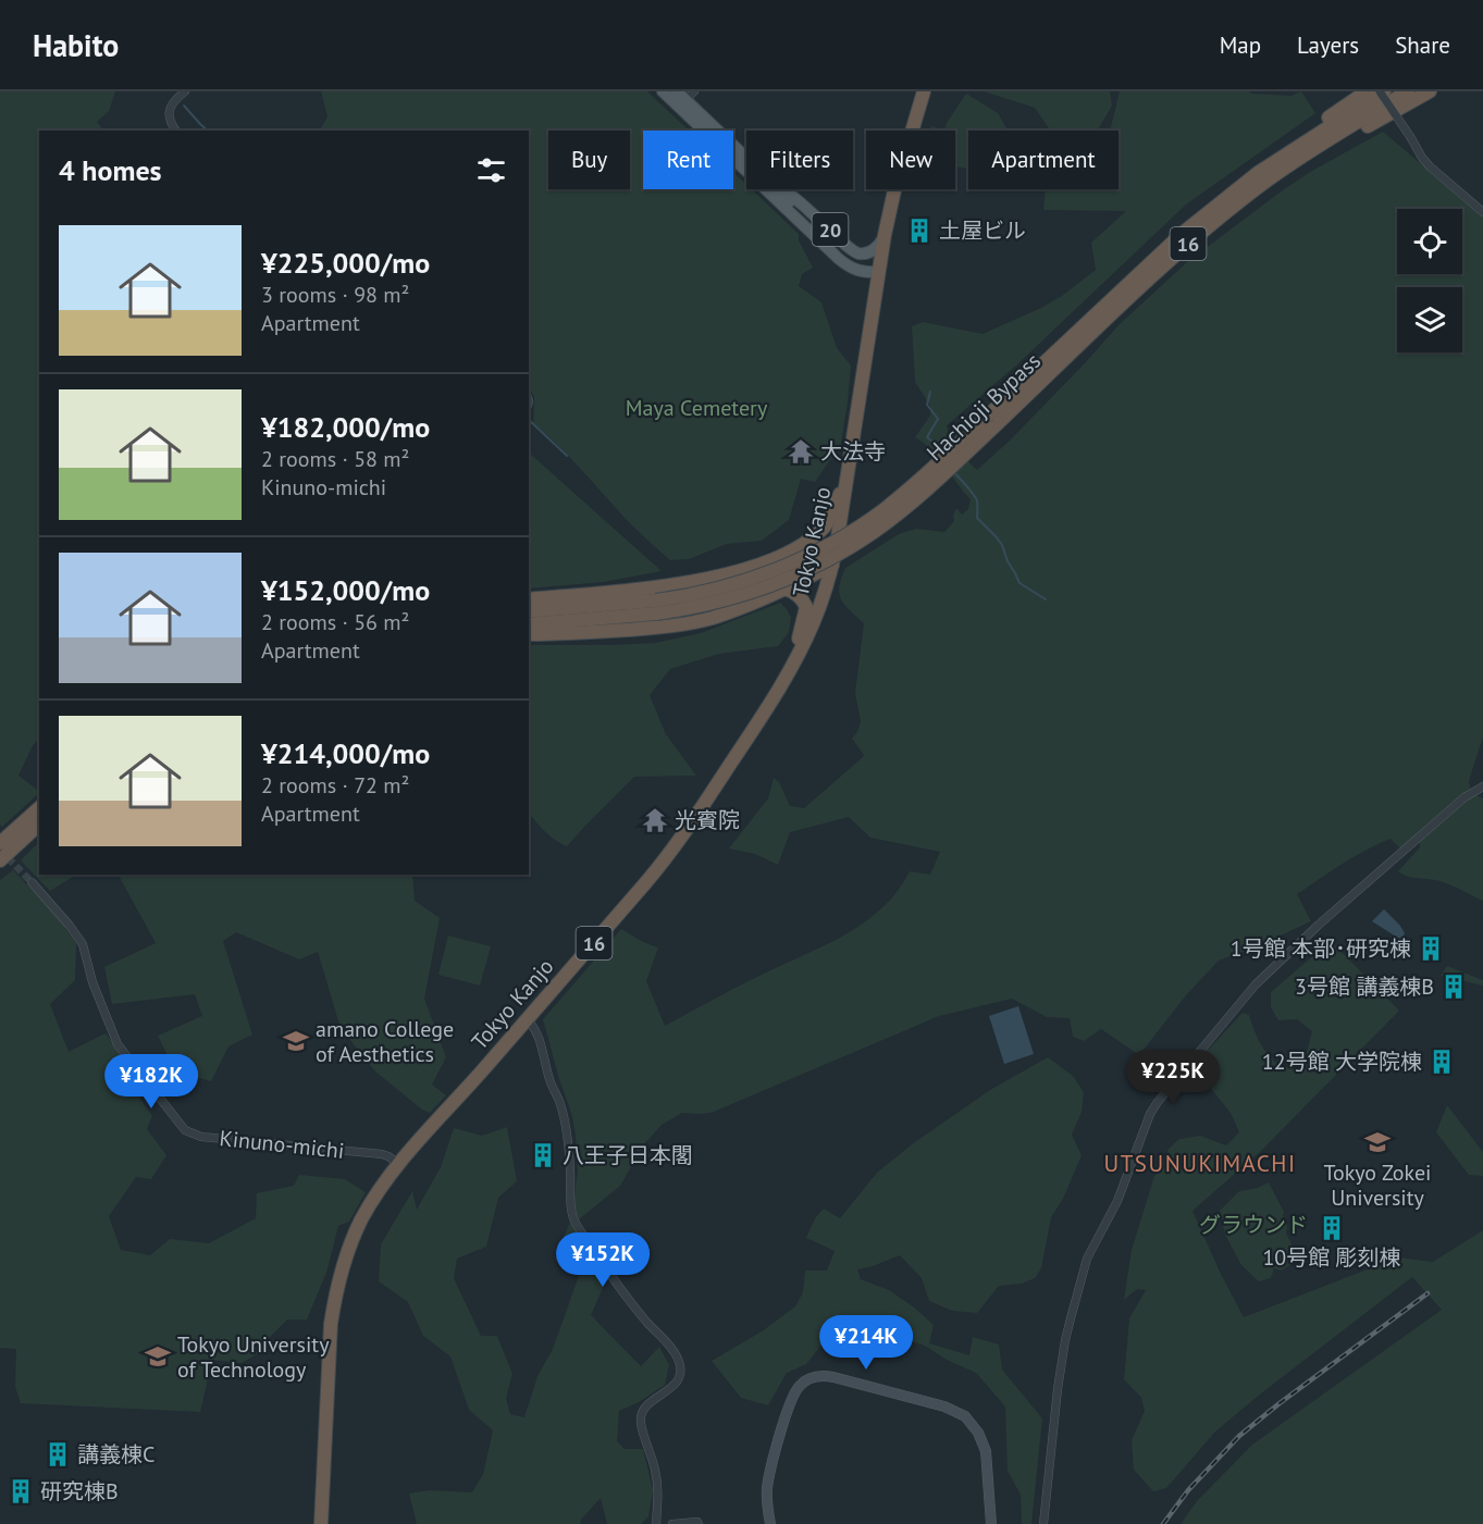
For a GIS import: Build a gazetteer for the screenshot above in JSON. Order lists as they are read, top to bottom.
{
  "streets": {
    "highway": ["16", "Hachioji Bypass", "Tokyo Kanjo"],
    "main road": ["20"],
    "street": ["Kinuno-michi"]
  },
  "crossings": [
    ["20", "16"],
    ["20", "Tokyo Kanjo"],
    ["16", "Hachioji Bypass"],
    ["16", "Tokyo Kanjo"],
    ["Tokyo Kanjo", "Kinuno-michi"]
  ],
  "districts": ["UTSUNUKIMACHI"],
  "parks": ["Maya Cemetery", "グラウンド"],
  "places": {
    "building": [
      "土屋ビル",
      "1号館 本部･研究棟",
      "3号館 講義棟B",
      "12号館 大学院棟",
      "八王子日本閣",
      "10号館 彫刻棟",
      "講義棟C",
      "研究棟B"
    ],
    "temple": ["大法寺", "光賓院"],
    "school or university": ["amano College of Aesthetics", "Tokyo Zokei University", "Tokyo University of Technology"]
  },
  "page": {
    "header": "Habito",
    "nav": ["Map", "Layers", "Share"],
    "chip": [
      "Buy",
      "Rent",
      "Filters",
      "New",
      "Apartment"
    ],
    "heading": "4 homes",
    "list": [
      {
        "name": "¥225,000/mo",
        "note": "3 rooms · 98 m² · Apartment"
      },
      {
        "name": "¥182,000/mo",
        "note": "2 rooms · 58 m² · Kinuno-michi"
      },
      {
        "name": "¥152,000/mo",
        "note": "2 rooms · 56 m² · Apartment"
      },
      {
        "name": "¥214,000/mo",
        "note": "2 rooms · 72 m² · Apartment"
      }
    ],
    "price": [
      "¥225K",
      "¥182K",
      "¥152K",
      "¥214K"
    ]
  }
}
